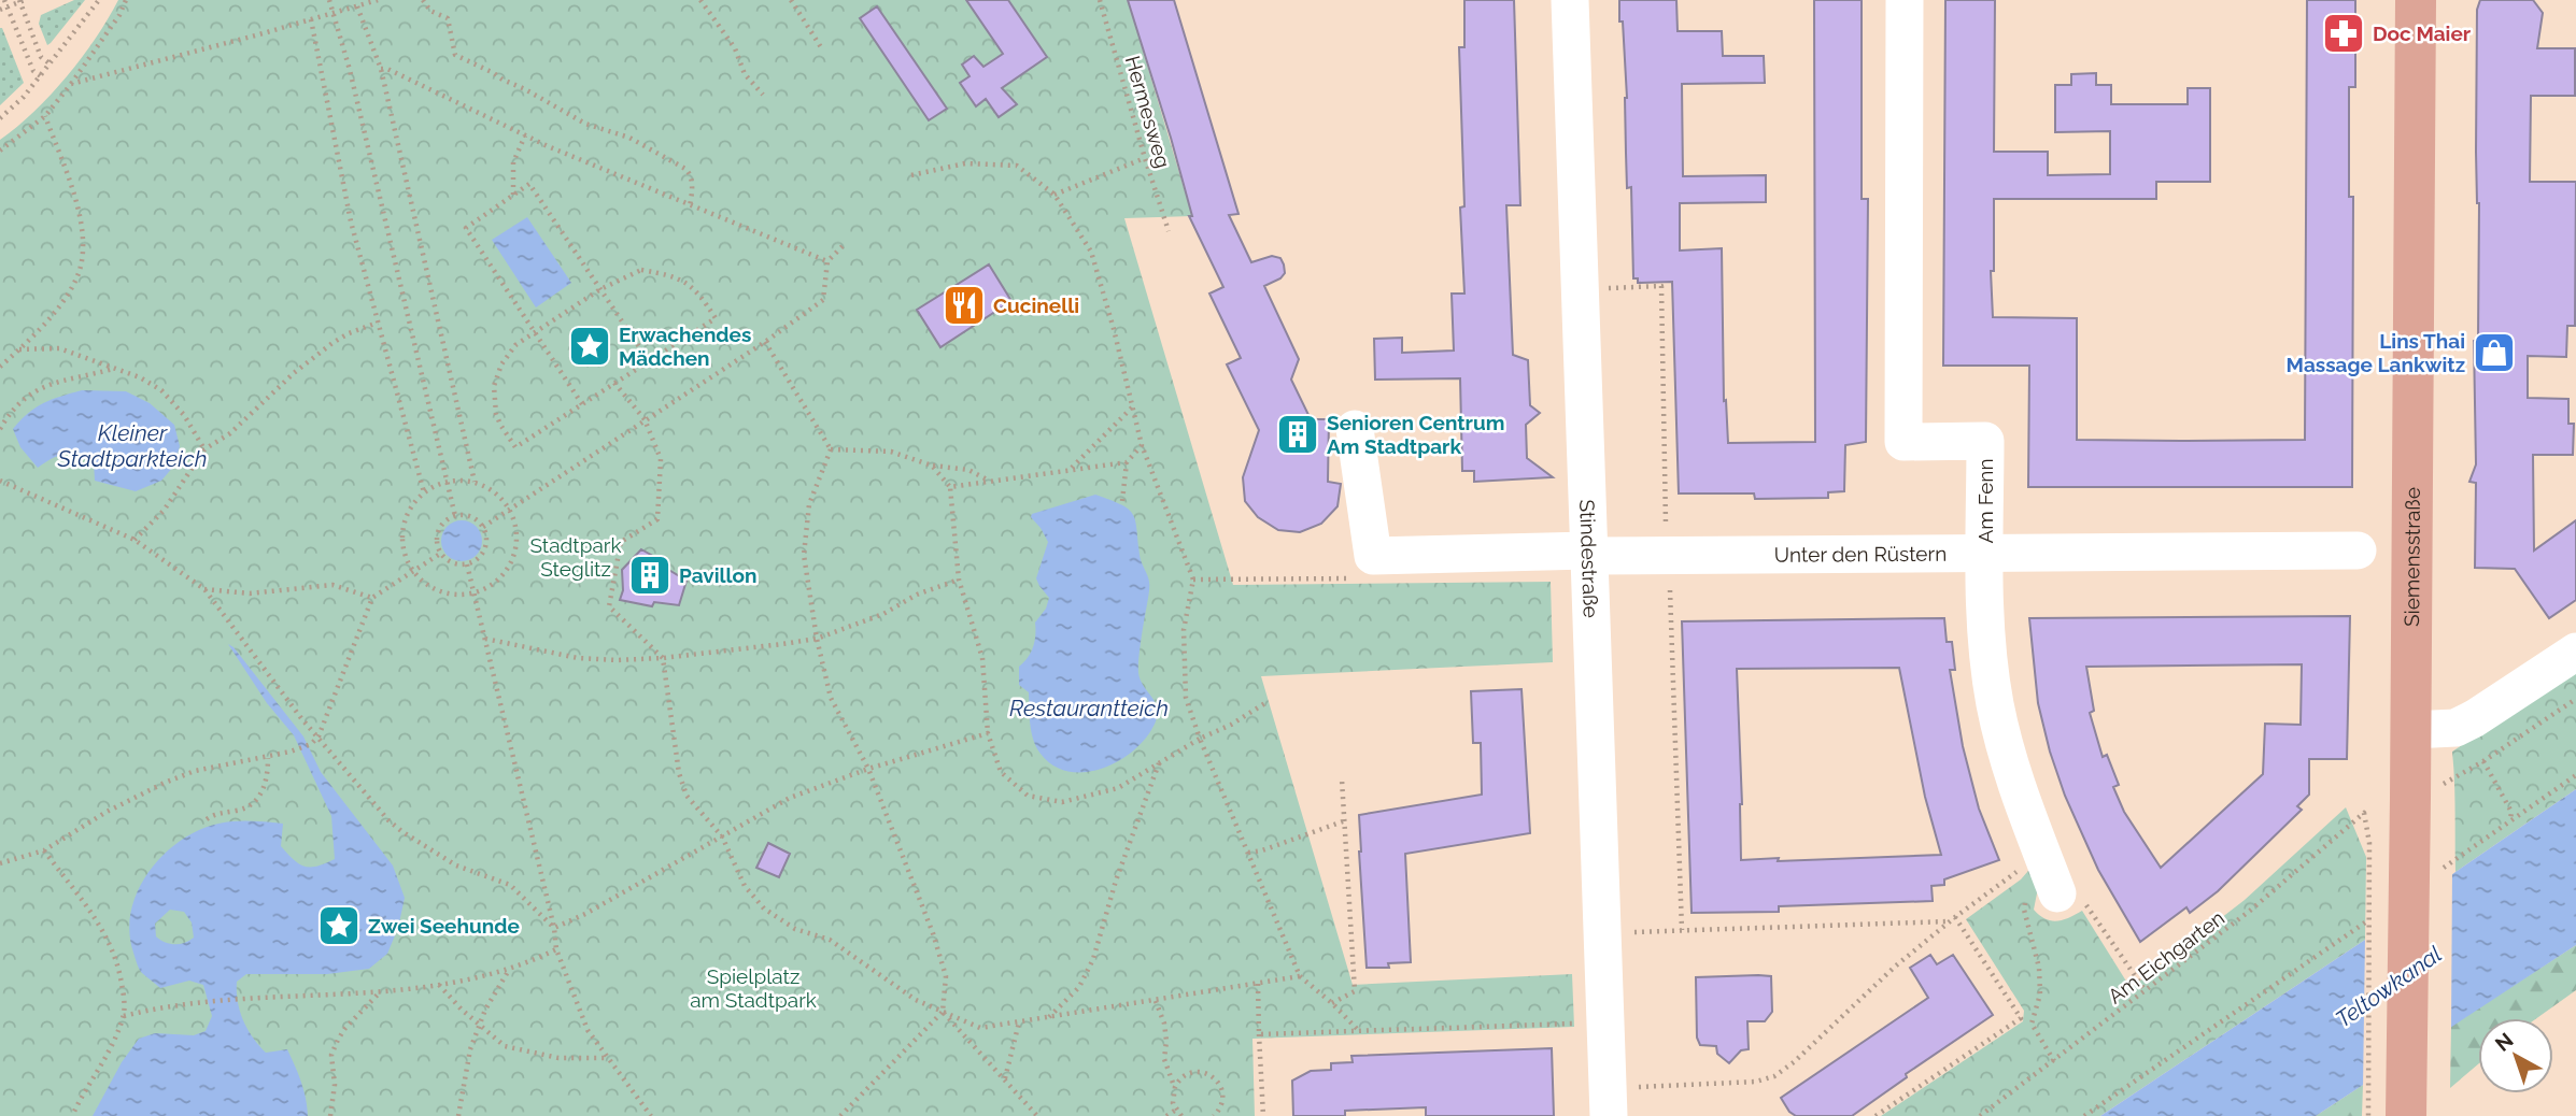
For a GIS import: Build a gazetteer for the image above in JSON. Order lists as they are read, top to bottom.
{
  "streets": {
    "main road": ["Siemensstraße"],
    "street": ["Am Fenn", "Unter den Rüstern", "Stindestraße"],
    "path": ["Hermesweg", "Am Eichgarten"]
  },
  "crossings": [
    ["Am Fenn", "Unter den Rüstern"],
    ["Unter den Rüstern", "Stindestraße"]
  ],
  "water": ["Kleiner Stadtparkteich", "Restaurantteich", "Teltowkanal"],
  "parks": ["Stadtpark Steglitz", "Spielplatz am Stadtpark"],
  "places": {
    "pharmacy": ["Doc Maier"],
    "restaurant": ["Cucinelli"],
    "place": ["Erwachendes Mädchen", "Zwei Seehunde"],
    "shop": ["Lins Thai Massage Lankwitz"],
    "building": ["Senioren Centrum Am Stadtpark", "Pavillon"]
  },
  "north": "top left"
}
